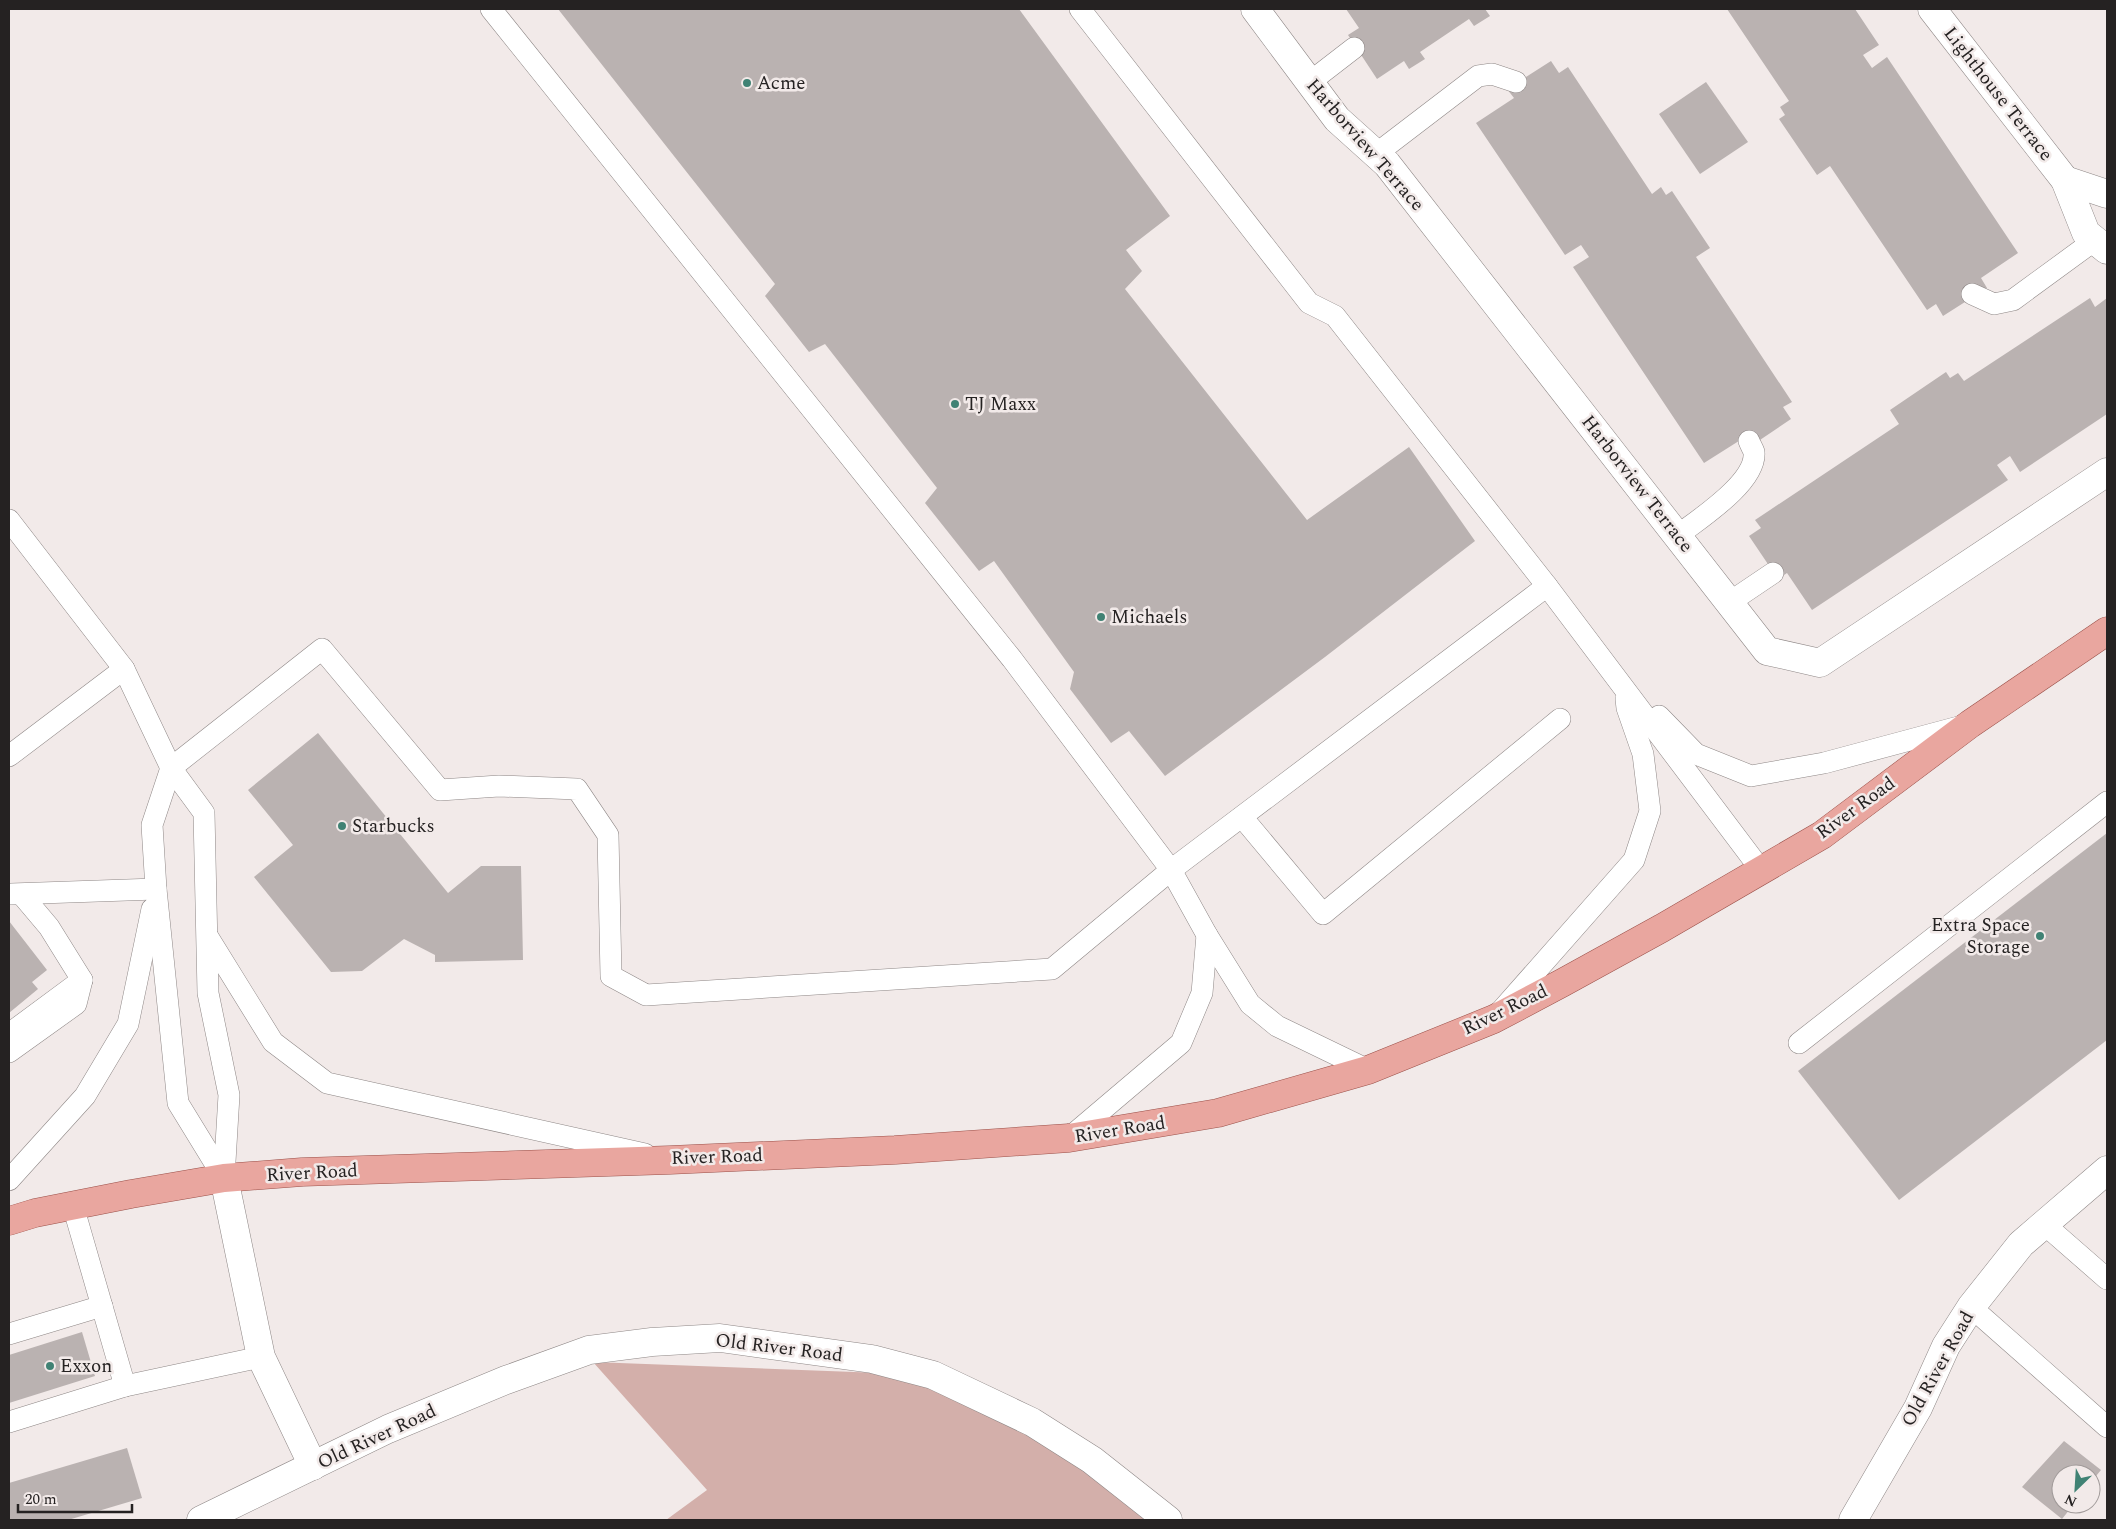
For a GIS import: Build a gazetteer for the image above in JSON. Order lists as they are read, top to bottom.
{
  "streets": {
    "main road": ["River Road"],
    "street": ["Lighthouse Terrace", "Harborview Terrace", "Old River Road"]
  },
  "places": [
    "Acme",
    "TJ Maxx",
    "Michaels",
    "Starbucks",
    "Extra Space Storage",
    "Exxon"
  ],
  "scale_bar": "20 m",
  "north": "bottom left"
}
